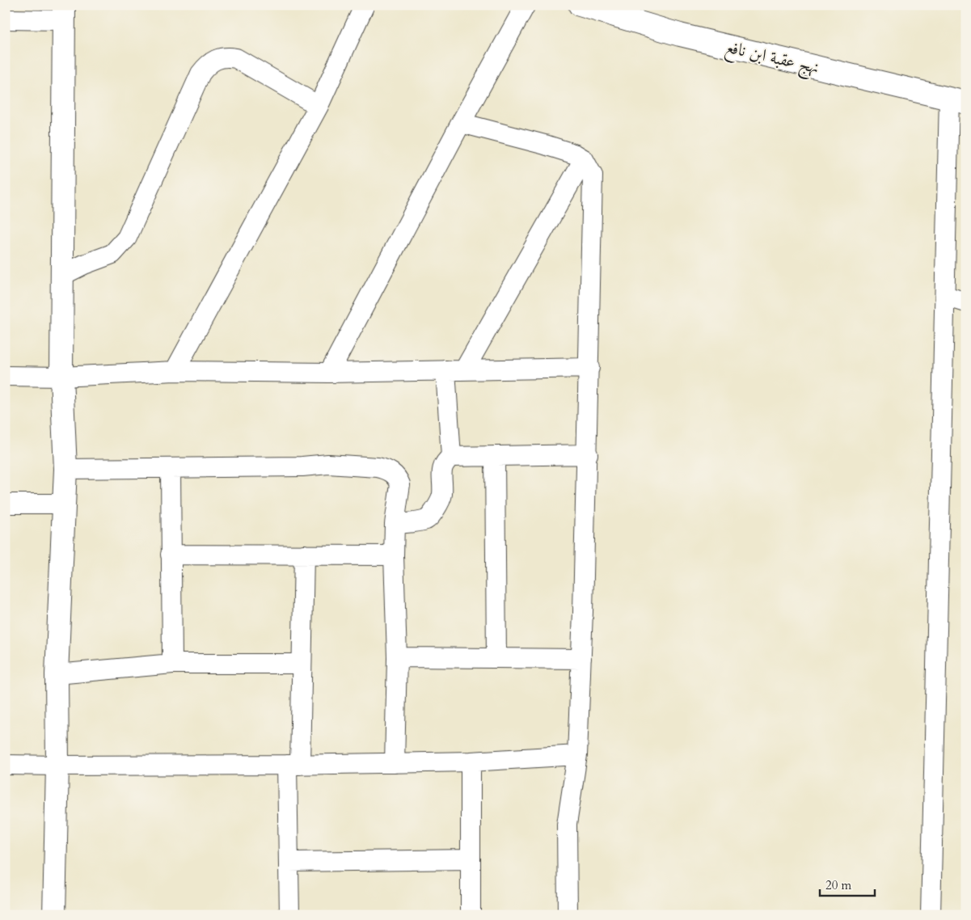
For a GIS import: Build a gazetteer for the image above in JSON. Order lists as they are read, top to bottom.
{
  "streets": {
    "street": ["نهج عقبة ابن نافع"]
  },
  "scale_bar": "20 m"
}
